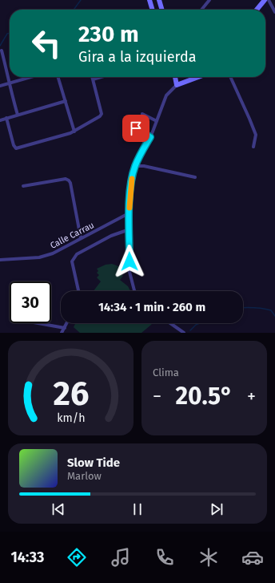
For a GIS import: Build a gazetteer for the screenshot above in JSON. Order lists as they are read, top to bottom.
{
  "streets": {
    "street": ["Calle Carrau"]
  },
  "page": {
    "turn": ["230 m", "Gira a la izquierda"],
    "limit": "30",
    "trip": "14:34 · 1 min · 260 m",
    "tile": "Clima",
    "heat": ["−", "20.5°", "+"],
    "song": ["Slow Tide", "Marlow"],
    "tabs": "14:33",
    "gauge": ["26", "km/h"]
  }
}
